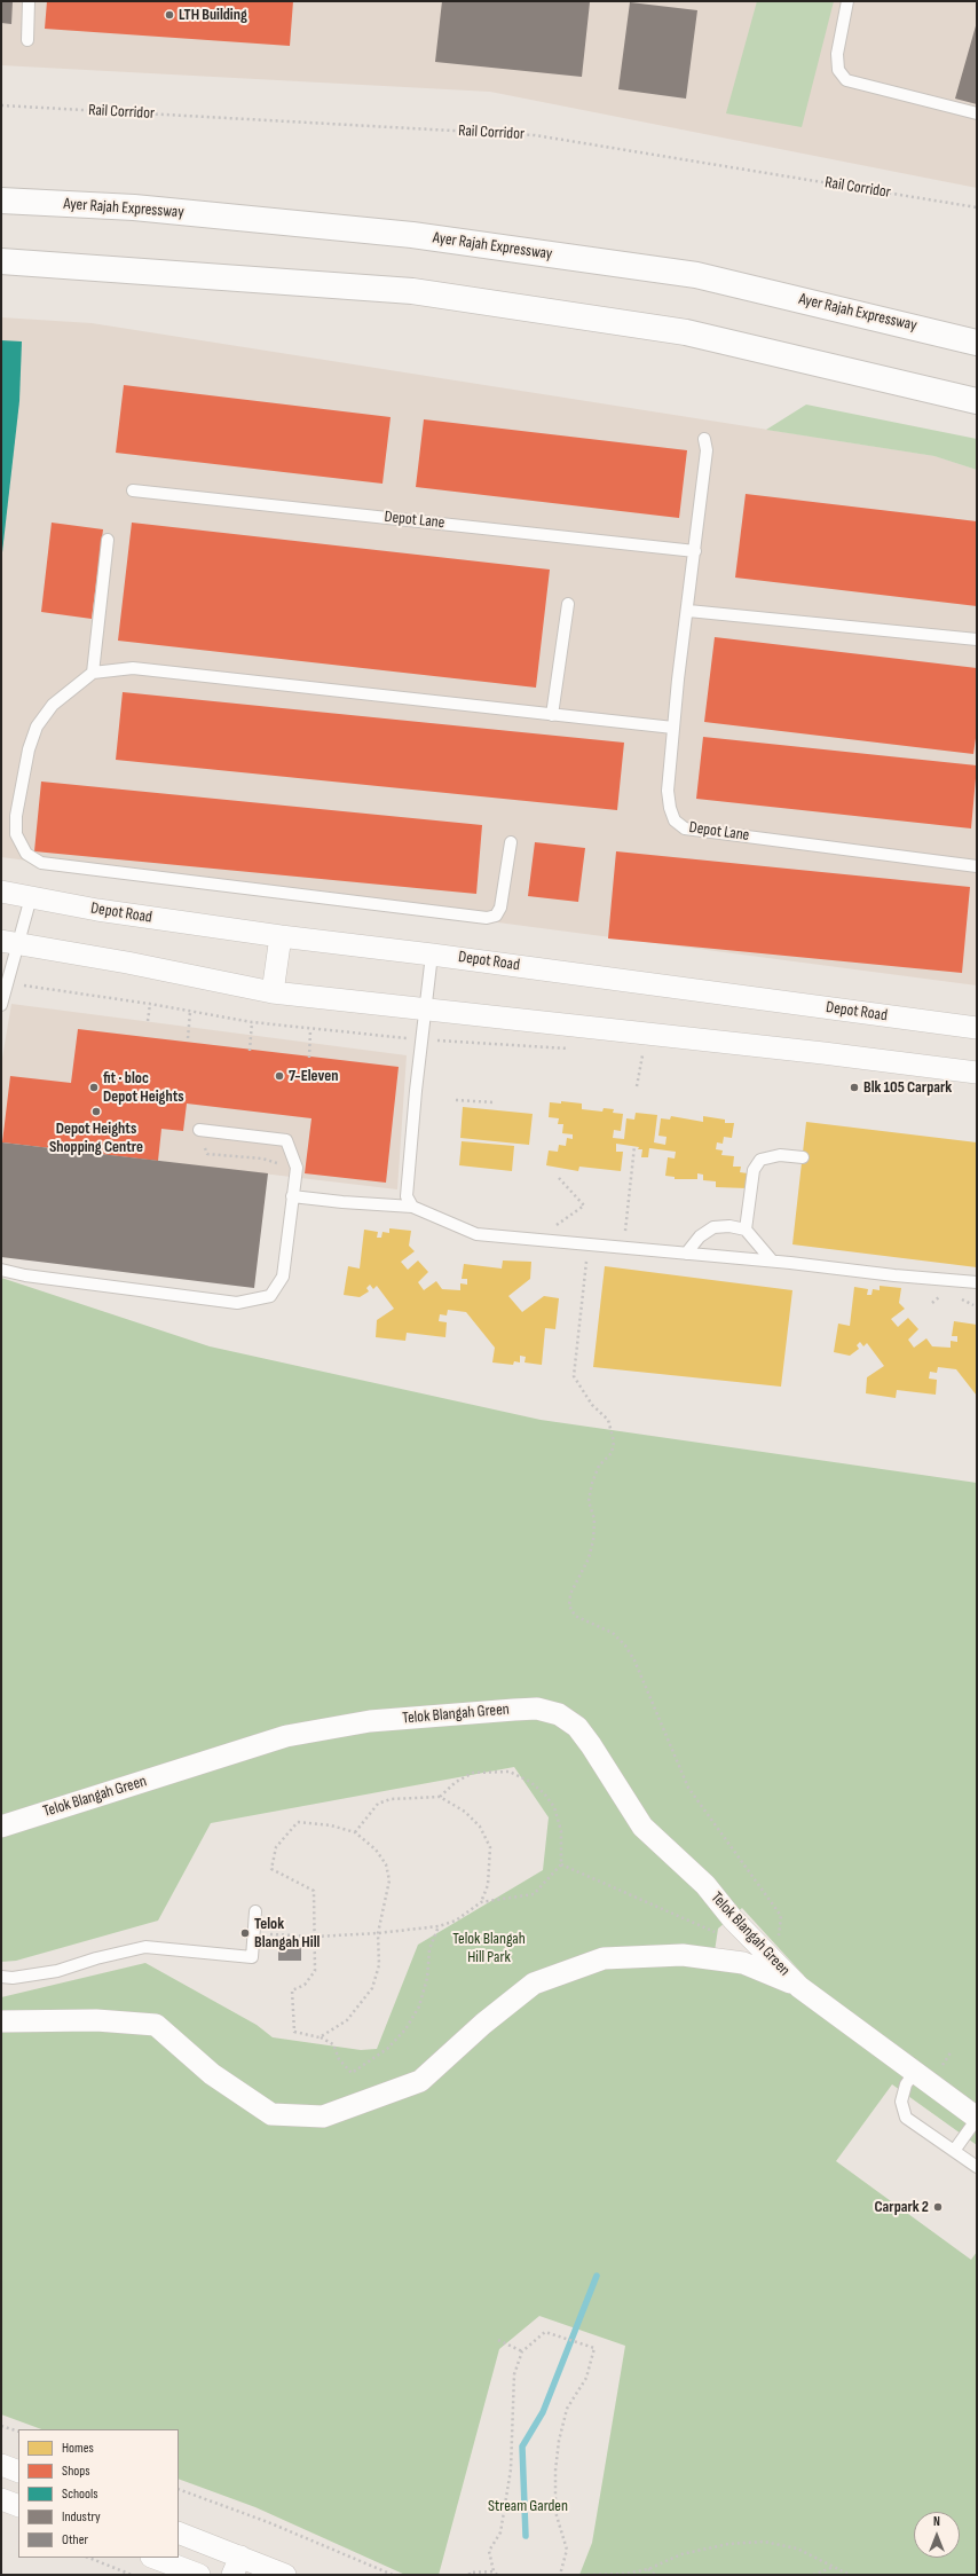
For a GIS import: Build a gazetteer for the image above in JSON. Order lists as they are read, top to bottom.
{
  "streets": {
    "highway": ["Ayer Rajah Expressway"],
    "street": ["Depot Road", "Telok Blangah Green"],
    "lane": ["Depot Lane"],
    "path": ["Rail Corridor"]
  },
  "parks": ["Telok Blangah Hill Park", "Stream Garden"],
  "places": [
    "LTH Building",
    "7-Eleven",
    "fit · bloc Depot Heights",
    "Blk 105 Carpark",
    "Depot Heights Shopping Centre",
    "Telok Blangah Hill",
    "Carpark 2"
  ],
  "legend": [
    "Homes",
    "Shops",
    "Schools",
    "Industry",
    "Other"
  ],
  "north": "top"
}
